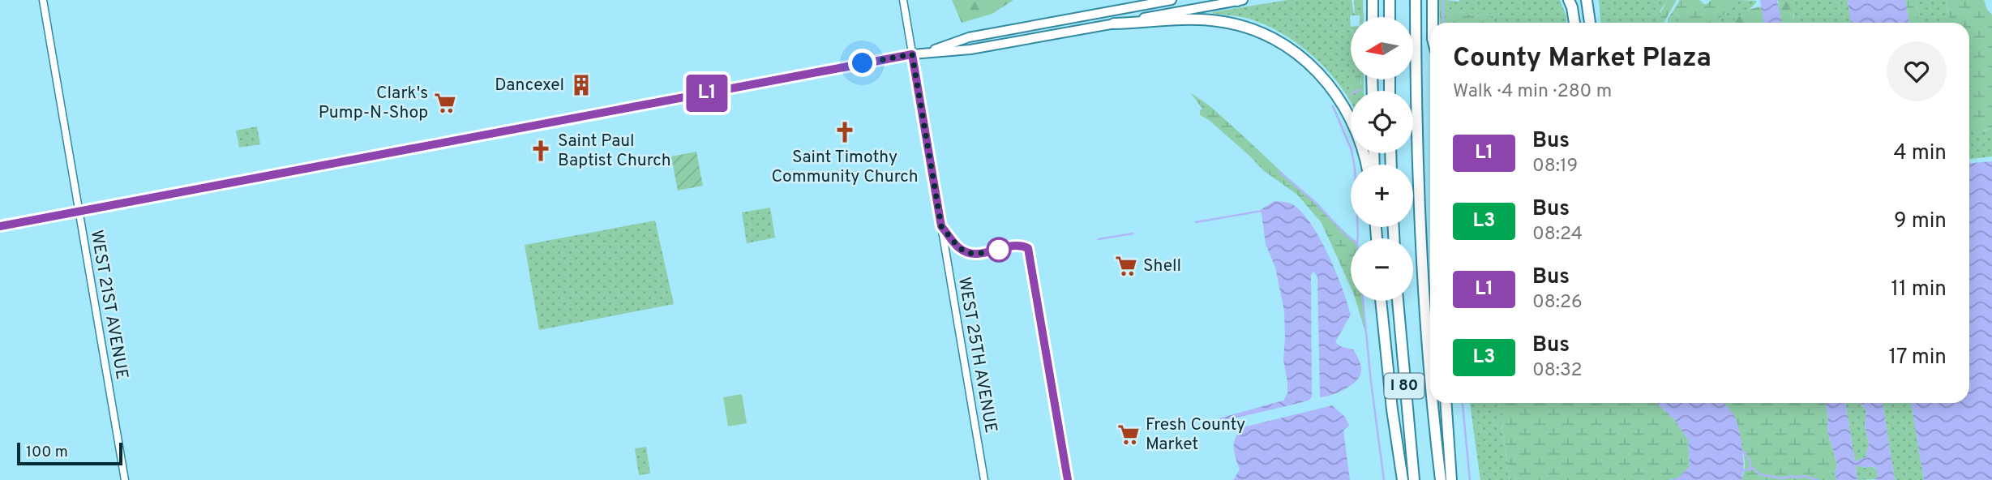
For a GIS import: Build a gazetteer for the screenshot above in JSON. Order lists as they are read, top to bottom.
{
  "streets": {
    "highway": ["I 80"],
    "street": ["WEST 21ST AVENUE", "WEST 25TH AVENUE"]
  },
  "places": {
    "building": ["Dancexel"],
    "supermarket": ["Clark's Pump-N-Shop", "Shell", "Fresh County Market"],
    "church": ["Saint Timothy Community Church", "Saint Paul Baptist Church"]
  },
  "lines": ["bus line L1"],
  "scale_bar": "100 m",
  "north": "left",
  "page": {
    "on_map": "L1",
    "map_buttons": ["+", "−"],
    "heading": ["County Market Plaza", "Walk · 4 min · 280 m"],
    "list": [
      {
        "mark": "L1",
        "name": "Bus",
        "note": "08:19",
        "value": "4 min"
      },
      {
        "mark": "L3",
        "name": "Bus",
        "note": "08:24",
        "value": "9 min"
      },
      {
        "mark": "L1",
        "name": "Bus",
        "note": "08:26",
        "value": "11 min"
      },
      {
        "mark": "L3",
        "name": "Bus",
        "note": "08:32",
        "value": "17 min"
      }
    ],
    "scale": "100 m"
  }
}
